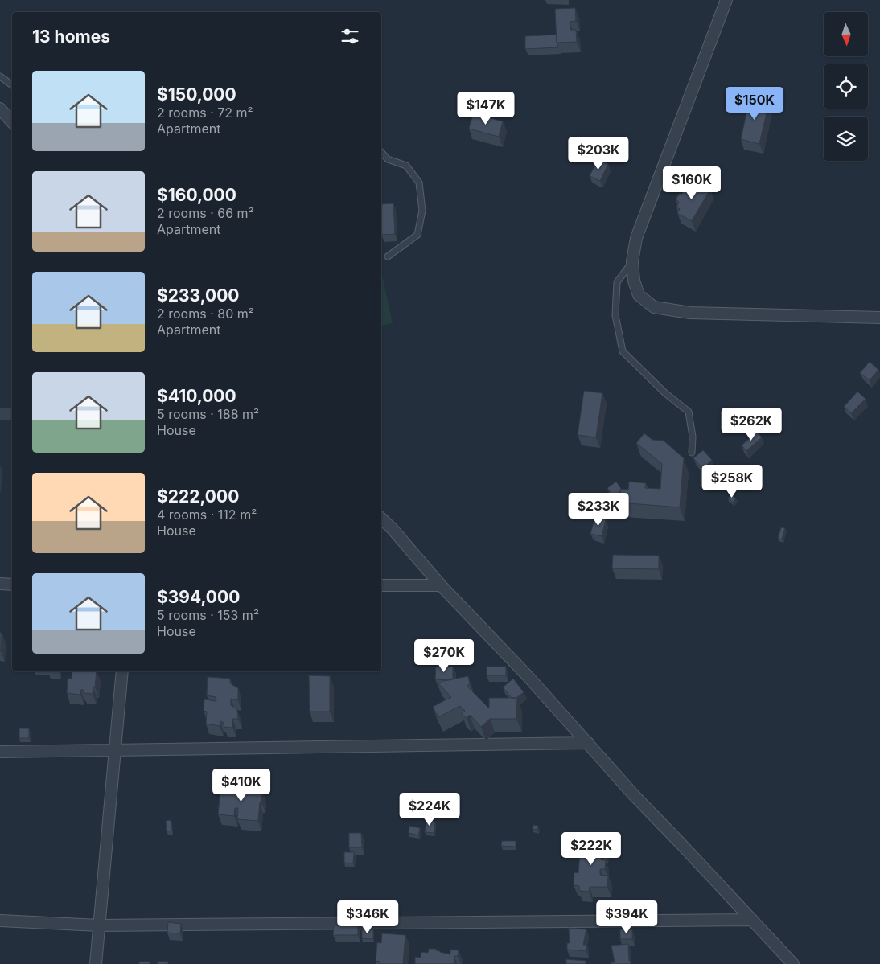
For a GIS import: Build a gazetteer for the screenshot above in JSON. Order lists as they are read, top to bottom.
{
  "north": "bottom",
  "page": {
    "heading": "13 homes",
    "list": [
      {
        "name": "$150,000",
        "note": "2 rooms · 72 m² · Apartment"
      },
      {
        "name": "$160,000",
        "note": "2 rooms · 66 m² · Apartment"
      },
      {
        "name": "$233,000",
        "note": "2 rooms · 80 m² · Apartment"
      },
      {
        "name": "$410,000",
        "note": "5 rooms · 188 m² · House"
      },
      {
        "name": "$222,000",
        "note": "4 rooms · 112 m² · House"
      },
      {
        "name": "$394,000",
        "note": "5 rooms · 153 m² · House"
      }
    ],
    "price": [
      "$150K",
      "$147K",
      "$203K",
      "$160K",
      "$262K",
      "$258K",
      "$233K",
      "$270K",
      "$410K",
      "$224K",
      "$222K",
      "$346K",
      "$394K"
    ]
  }
}
